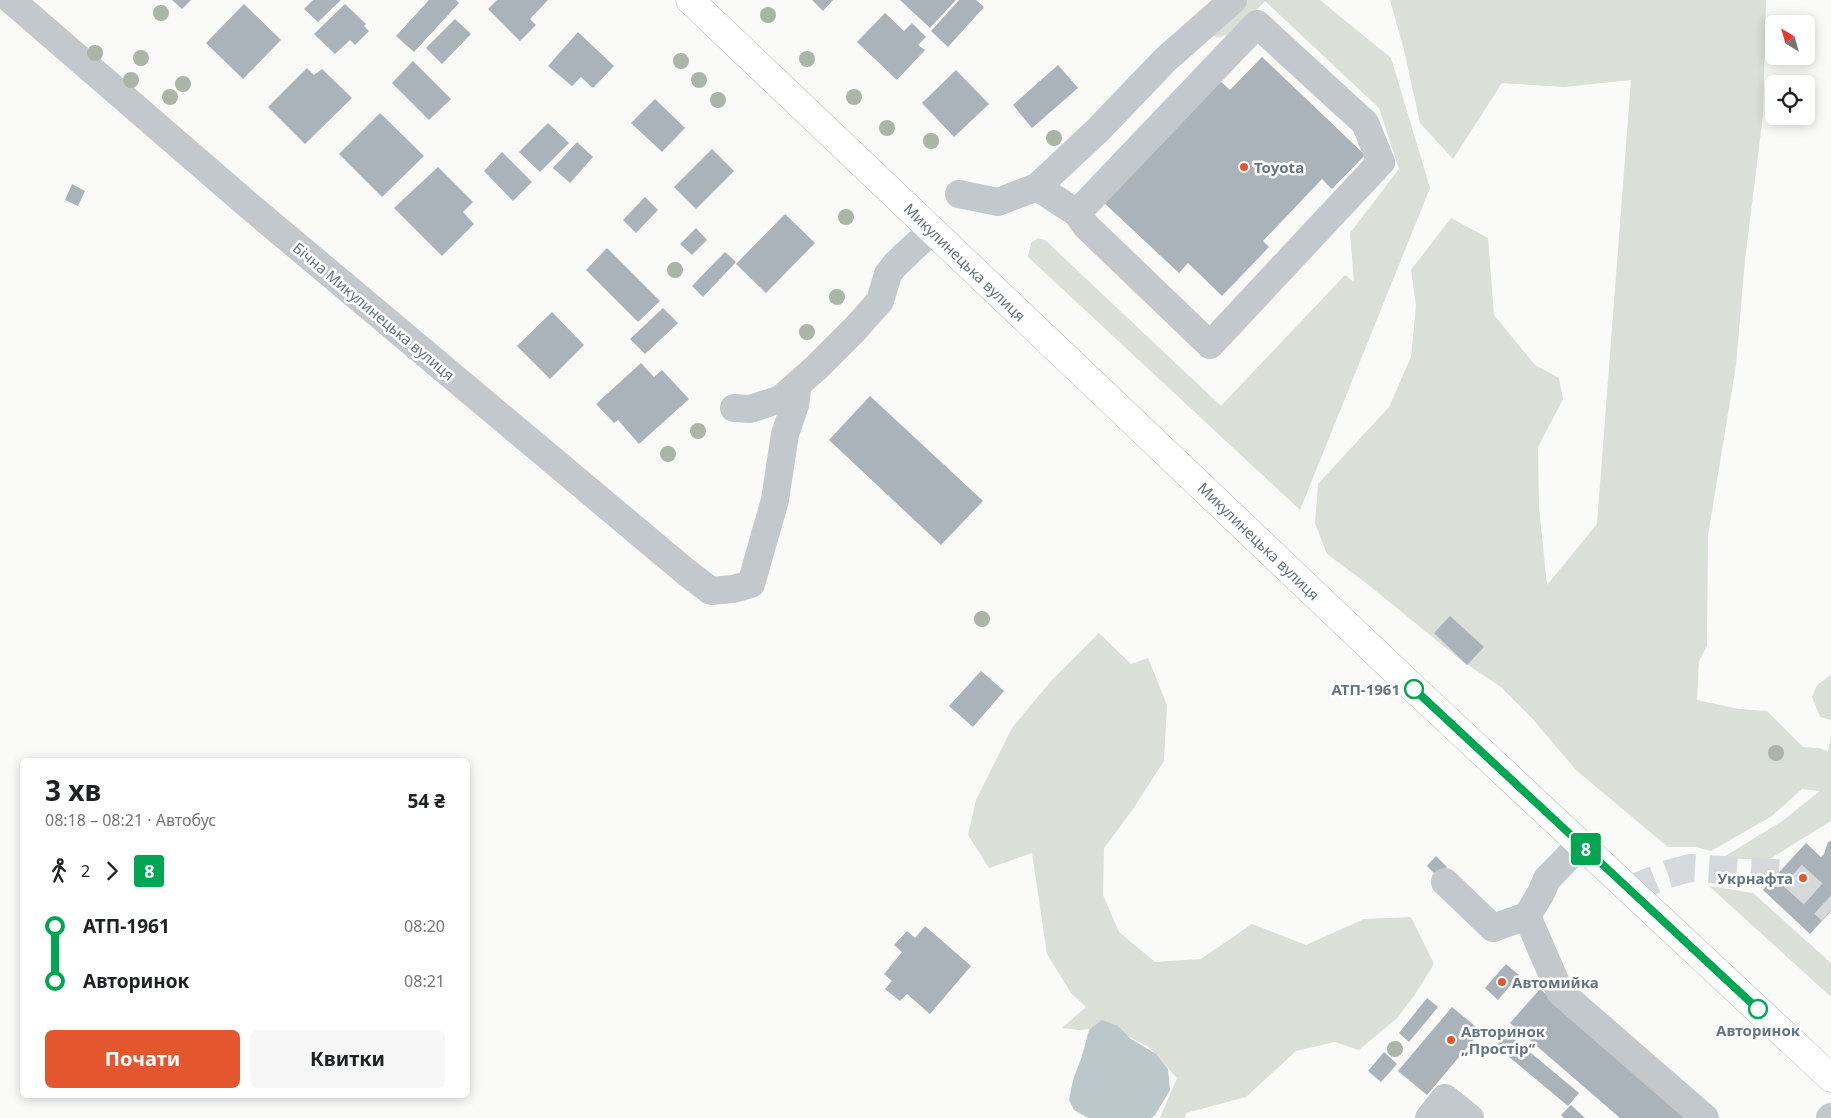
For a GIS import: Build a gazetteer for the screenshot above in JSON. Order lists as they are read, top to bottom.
{
  "streets": {
    "highway": ["Микулинецька вулиця"],
    "street": ["Бічна Микулинецька вулиця"]
  },
  "places": [
    "Toyota",
    "АТП-1961",
    "Укрнафта",
    "Автомийка",
    "Авторинок",
    "Авторинок „Простір“"
  ],
  "lines": ["bus line 8"],
  "north": "top left",
  "page": {
    "on_map": "8",
    "heading": ["3 хв", "08:18 – 08:21 · Автобус", "54 ₴"],
    "legs": ["2", "8"],
    "list": [
      {
        "name": "АТП-1961",
        "value": "08:20"
      },
      {
        "name": "Авторинок",
        "value": "08:21"
      }
    ],
    "buttons": ["Почати", "Квитки"]
  }
}
